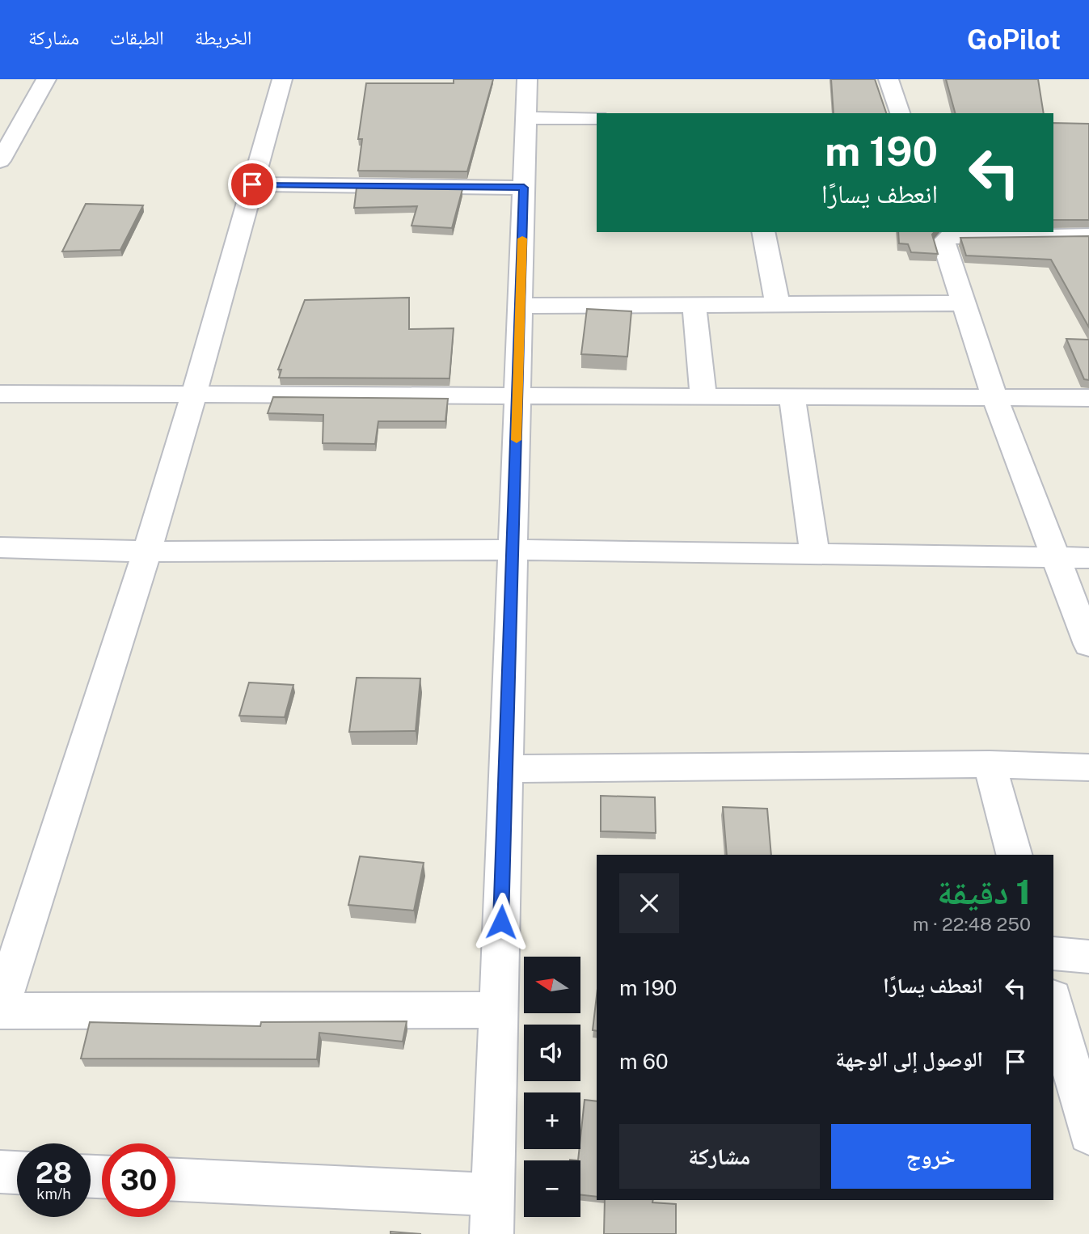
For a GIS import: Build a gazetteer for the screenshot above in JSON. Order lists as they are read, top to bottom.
{
  "north": "left",
  "page": {
    "header": "GoPilot",
    "nav": ["الخريطة", "الطبقات", "مشاركة"],
    "turn": ["190 m", "انعطف يسارًا"],
    "heading": ["1 دقيقة", "250 m · 22:48"],
    "list": [
      {
        "name": "انعطف يسارًا",
        "value": "190 m"
      },
      {
        "name": "الوصول إلى الوجهة",
        "value": "60 m"
      }
    ],
    "map_buttons": ["+", "−"],
    "buttons": ["خروج", "مشاركة"],
    "speed": "28 km/h",
    "limit": "30"
  }
}
